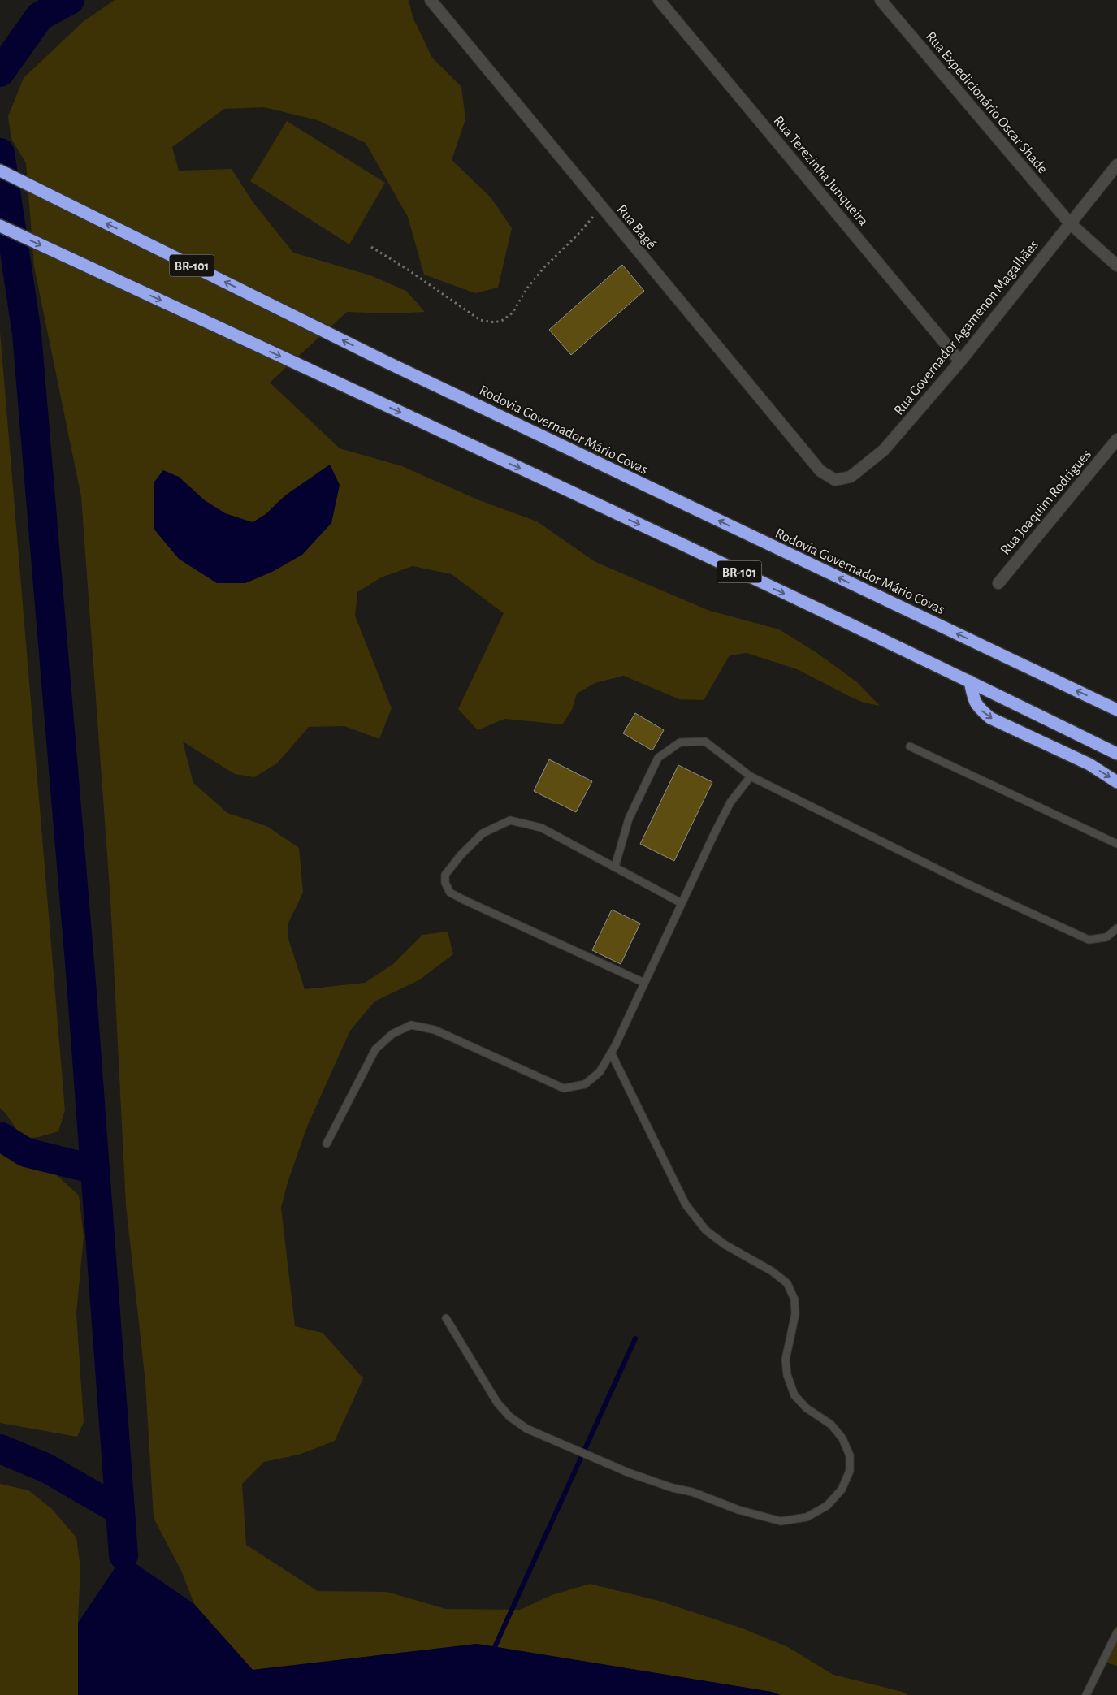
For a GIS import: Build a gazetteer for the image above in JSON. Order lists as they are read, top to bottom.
{
  "streets": {
    "highway": ["BR-101", "Rodovia Governador Mário Covas"],
    "street": [
      "Rua Expedicionário Oscar Shade",
      "Rua Terezinha Junqueira",
      "Rua Bagé",
      "Rua Governador Agamenon Magalhães",
      "Rua Joaquim Rodrigues"
    ]
  },
  "crossings": [
    ["Rua Expedicionário Oscar Shade", "Rua Governador Agamenon Magalhães"],
    ["Rua Terezinha Junqueira", "Rua Governador Agamenon Magalhães"],
    ["Rua Bagé", "Rua Governador Agamenon Magalhães"]
  ]
}
